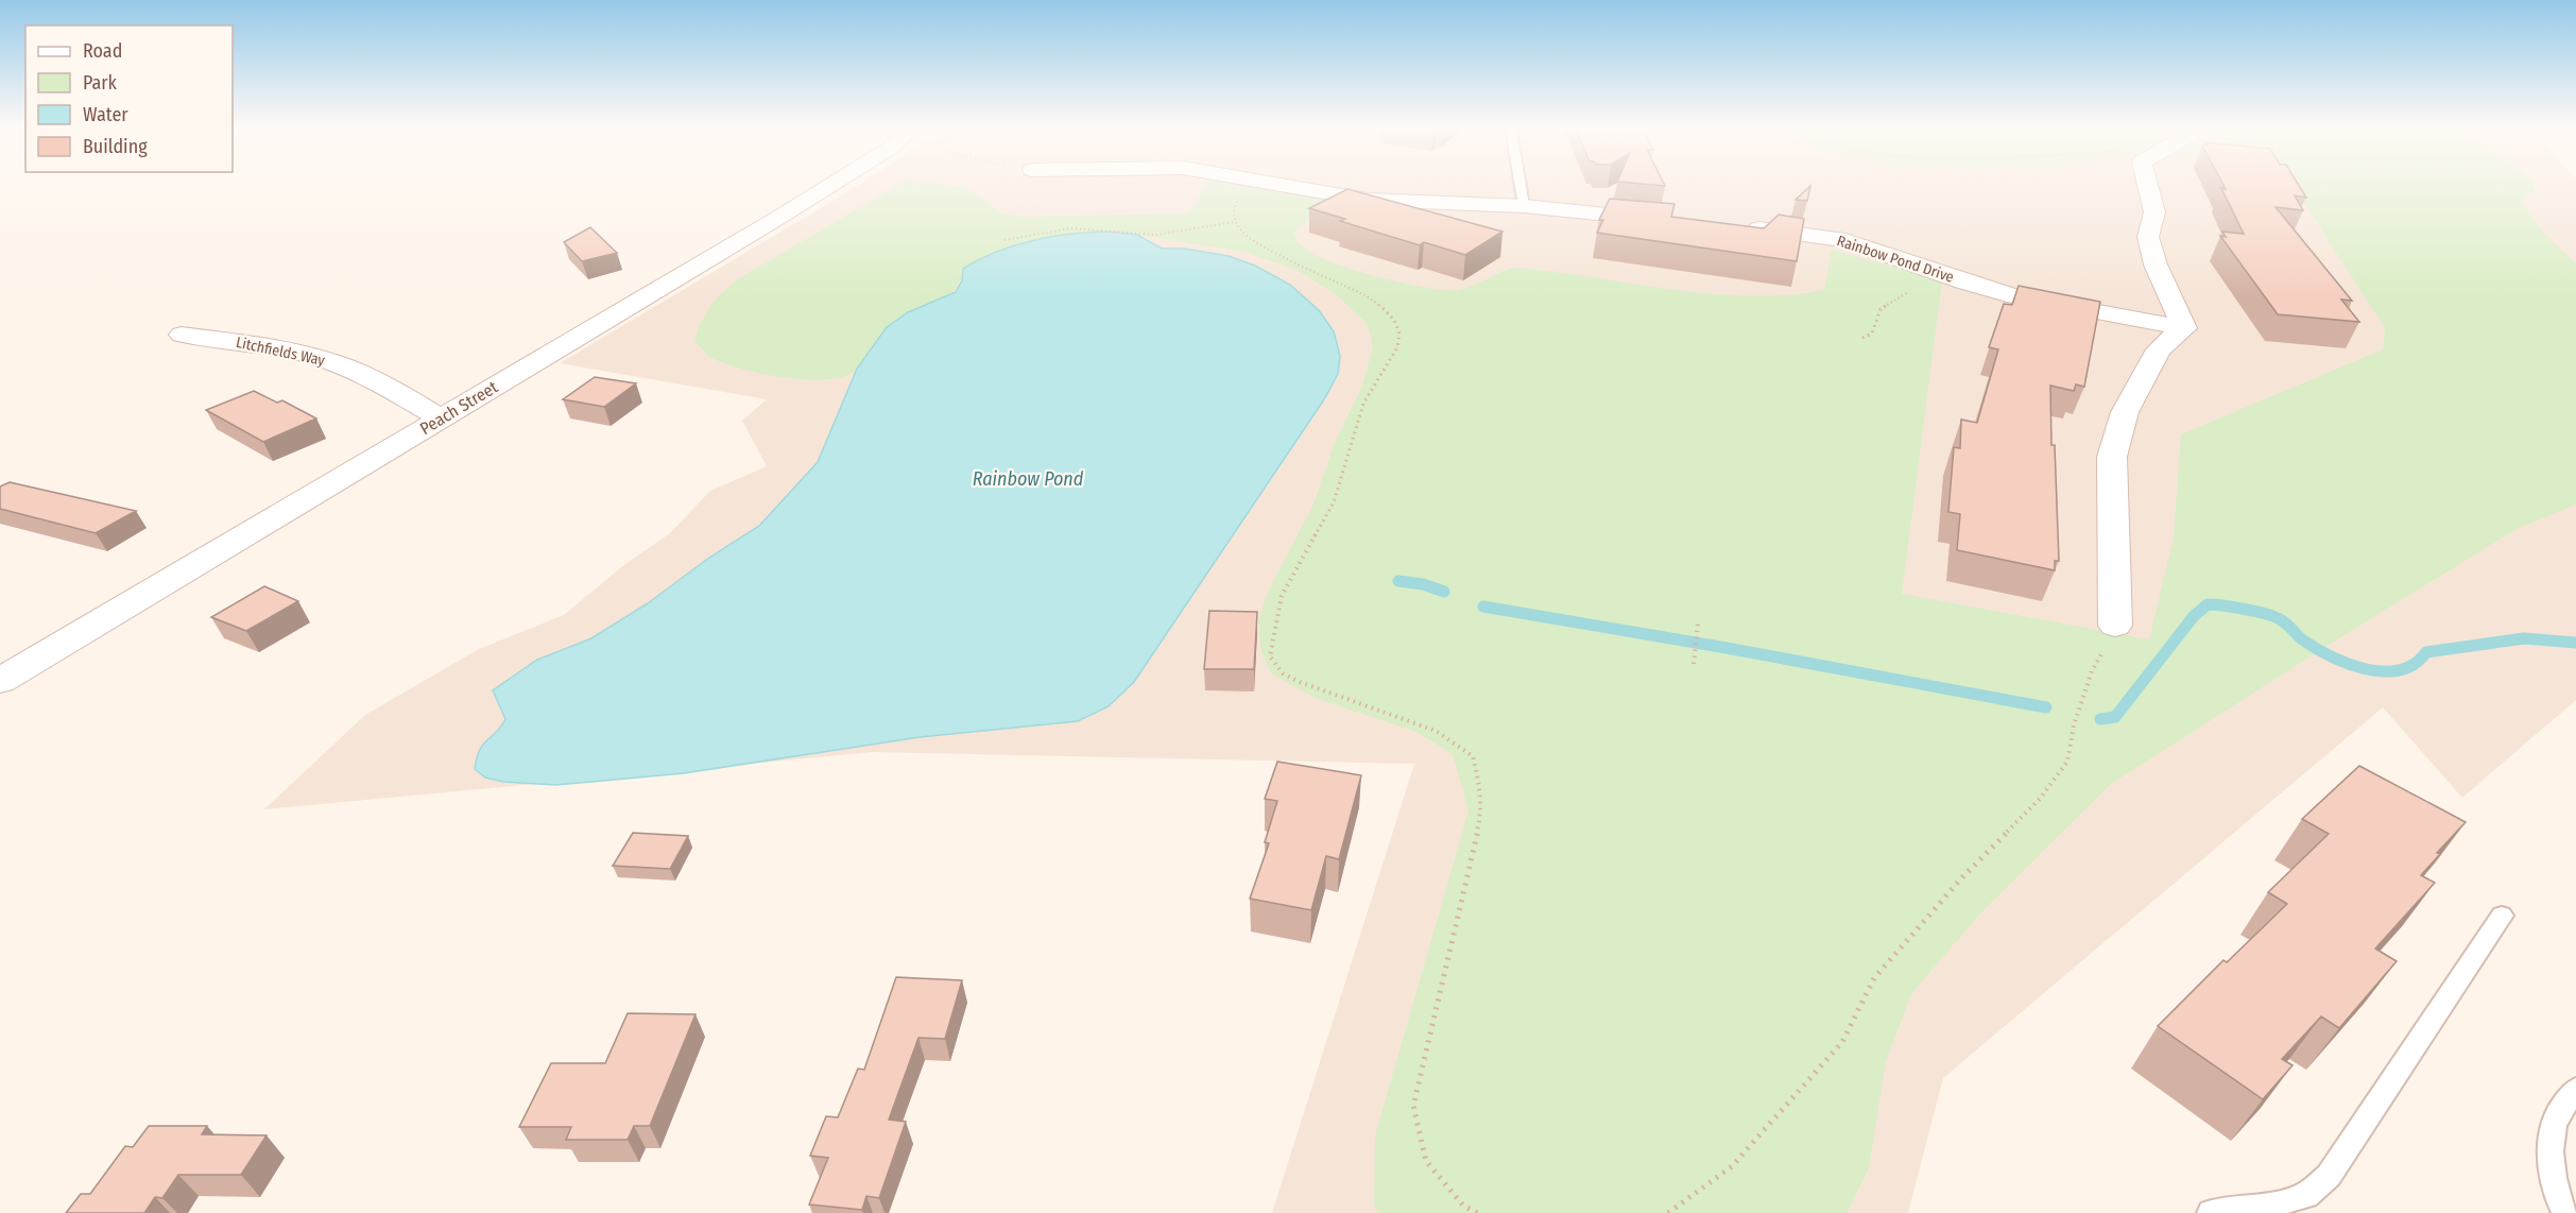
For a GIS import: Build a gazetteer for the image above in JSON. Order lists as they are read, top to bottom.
{
  "streets": {
    "street": ["Rainbow Pond Drive", "Litchfields Way", "Peach Street"]
  },
  "crossings": [
    ["Litchfields Way", "Peach Street"]
  ],
  "water": ["Rainbow Pond"],
  "legend": [
    "Road",
    "Park",
    "Water",
    "Building"
  ]
}
